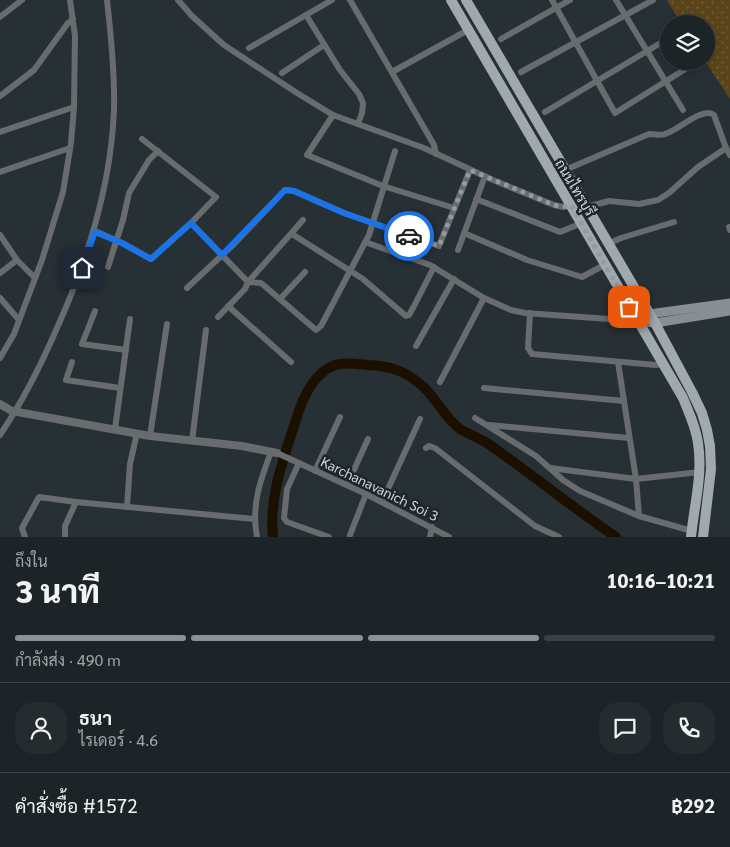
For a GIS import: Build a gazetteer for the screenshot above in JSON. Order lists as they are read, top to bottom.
{
  "streets": {
    "main road": ["ถนนไทรบุรี"],
    "street": ["Karchanavanich Soi 3"]
  },
  "page": {
    "heading": ["3 นาที", "ถึงใน", "10:16–10:21"],
    "panel": [
      "ธนา",
      "ไรเดอร์ · 4.6",
      "คำสั่งซื้อ #1572",
      "฿292"
    ],
    "bar": "กำลังส่ง · 490 m"
  }
}
